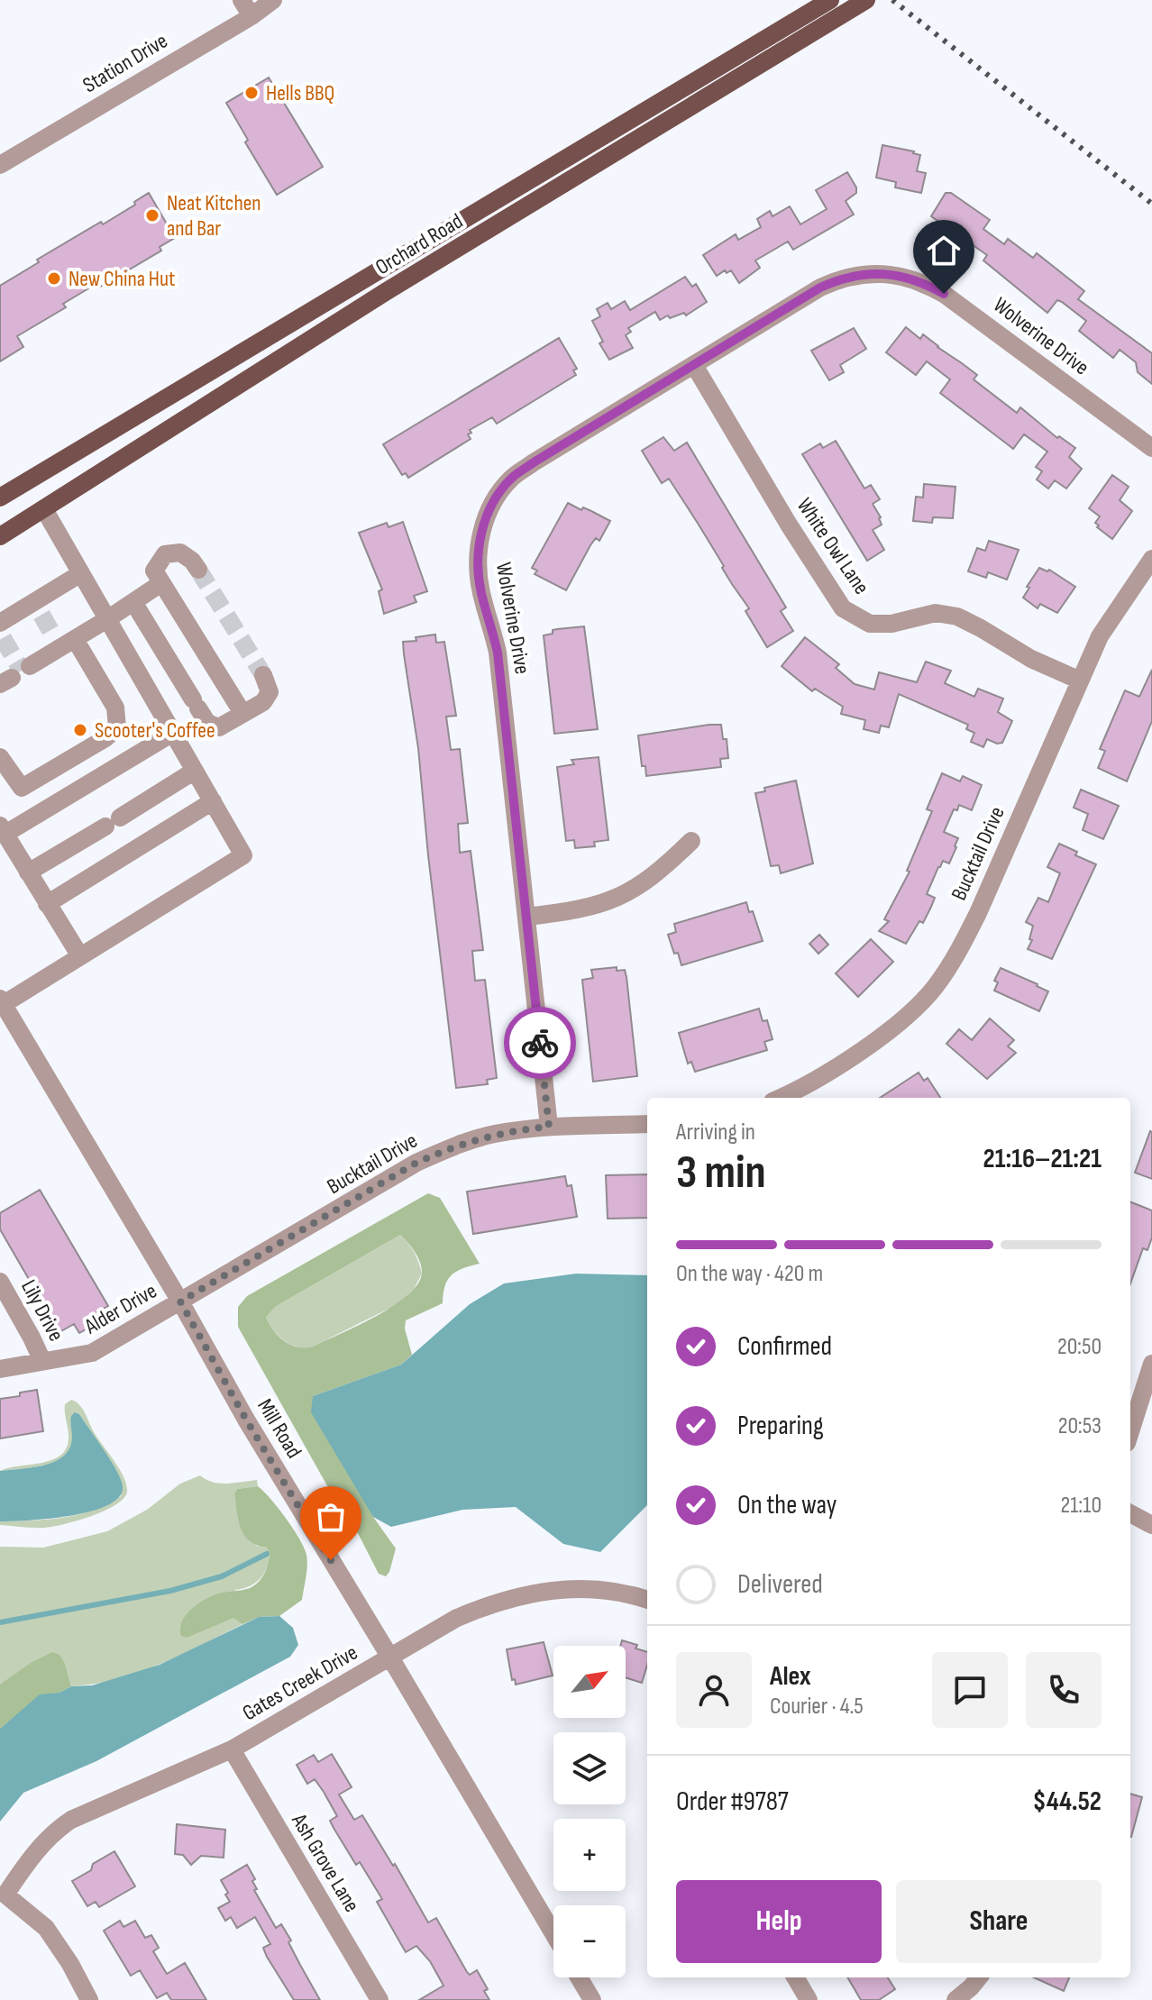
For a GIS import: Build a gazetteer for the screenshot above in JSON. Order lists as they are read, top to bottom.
{
  "streets": {
    "main road": ["Orchard Road"],
    "street": [
      "Station Drive",
      "Wolverine Drive",
      "White Owl Lane",
      "Bucktail Drive",
      "Alder Drive",
      "Lily Drive",
      "Mill Road",
      "Gates Creek Drive",
      "Ash Grove Lane"
    ]
  },
  "crossings": [
    ["Wolverine Drive", "White Owl Lane"],
    ["Wolverine Drive", "Bucktail Drive"],
    ["White Owl Lane", "Bucktail Drive"],
    ["Bucktail Drive", "Alder Drive"],
    ["Bucktail Drive", "Mill Road"],
    ["Alder Drive", "Lily Drive"],
    ["Alder Drive", "Mill Road"],
    ["Mill Road", "Gates Creek Drive"],
    ["Gates Creek Drive", "Ash Grove Lane"]
  ],
  "places": [
    "Hells BBQ",
    "Neat Kitchen and Bar",
    "New China Hut",
    "Scooter's Coffee"
  ],
  "north": "top right",
  "page": {
    "heading": ["3 min", "Arriving in", "21:16–21:21"],
    "panel": [
      "Alex",
      "Courier · 4.5",
      "Order #9787",
      "$44.52"
    ],
    "bar": "On the way · 420 m",
    "list": [
      ["Confirmed", "20:50"],
      ["Preparing", "20:53"],
      ["On the way", "21:10"],
      "Delivered"
    ],
    "map_buttons": ["+", "−"],
    "buttons": ["Help", "Share"]
  }
}
